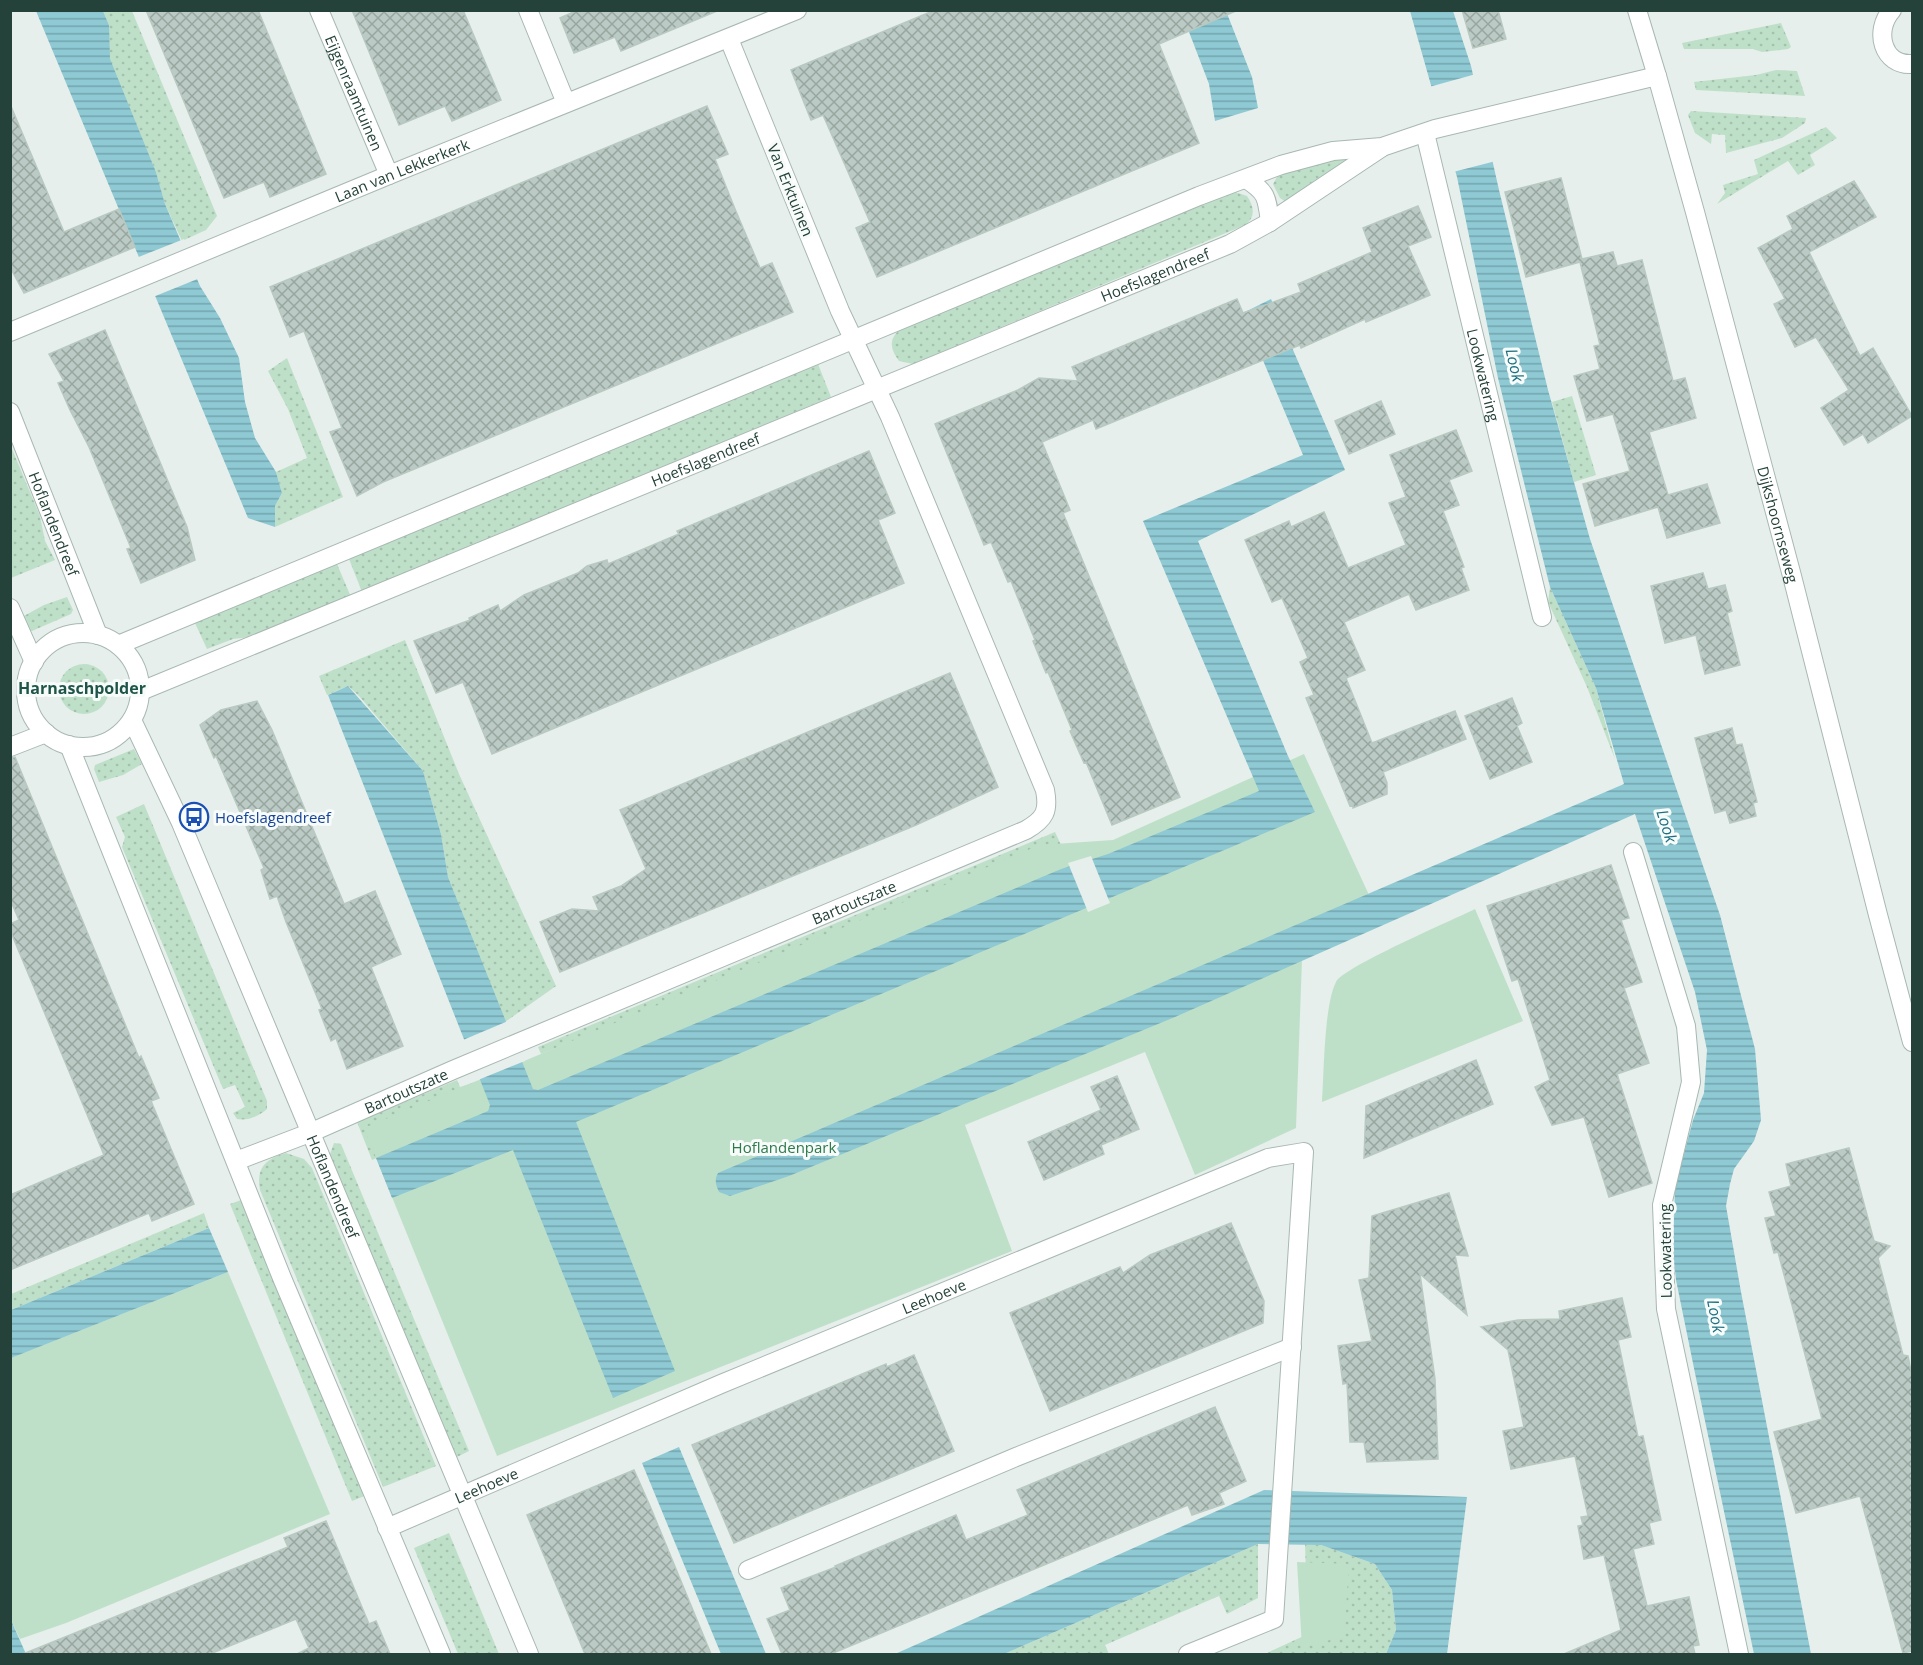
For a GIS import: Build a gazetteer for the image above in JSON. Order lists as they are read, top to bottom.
{
  "streets": {
    "street": [
      "Eijgenraamtuinen",
      "Laan van Lekkerkerk",
      "Van Erktuinen",
      "Hoefslagendreef",
      "Lookwatering",
      "Hoflandendreef",
      "Dijkshoornseweg",
      "Bartoutszate",
      "Leehoeve"
    ]
  },
  "crossings": [
    ["Eijgenraamtuinen", "Laan van Lekkerkerk"],
    ["Laan van Lekkerkerk", "Van Erktuinen"],
    ["Van Erktuinen", "Hoefslagendreef"],
    ["Van Erktuinen", "Bartoutszate"],
    ["Hoefslagendreef", "Lookwatering"],
    ["Hoefslagendreef", "Hoflandendreef"],
    ["Hoefslagendreef", "Dijkshoornseweg"],
    ["Hoefslagendreef", "Bartoutszate"],
    ["Hoflandendreef", "Bartoutszate"],
    ["Hoflandendreef", "Leehoeve"]
  ],
  "districts": ["Harnaschpolder"],
  "water": ["Look"],
  "parks": ["Hoflandenpark"],
  "places": {
    "bus stop": ["Hoefslagendreef"]
  }
}
